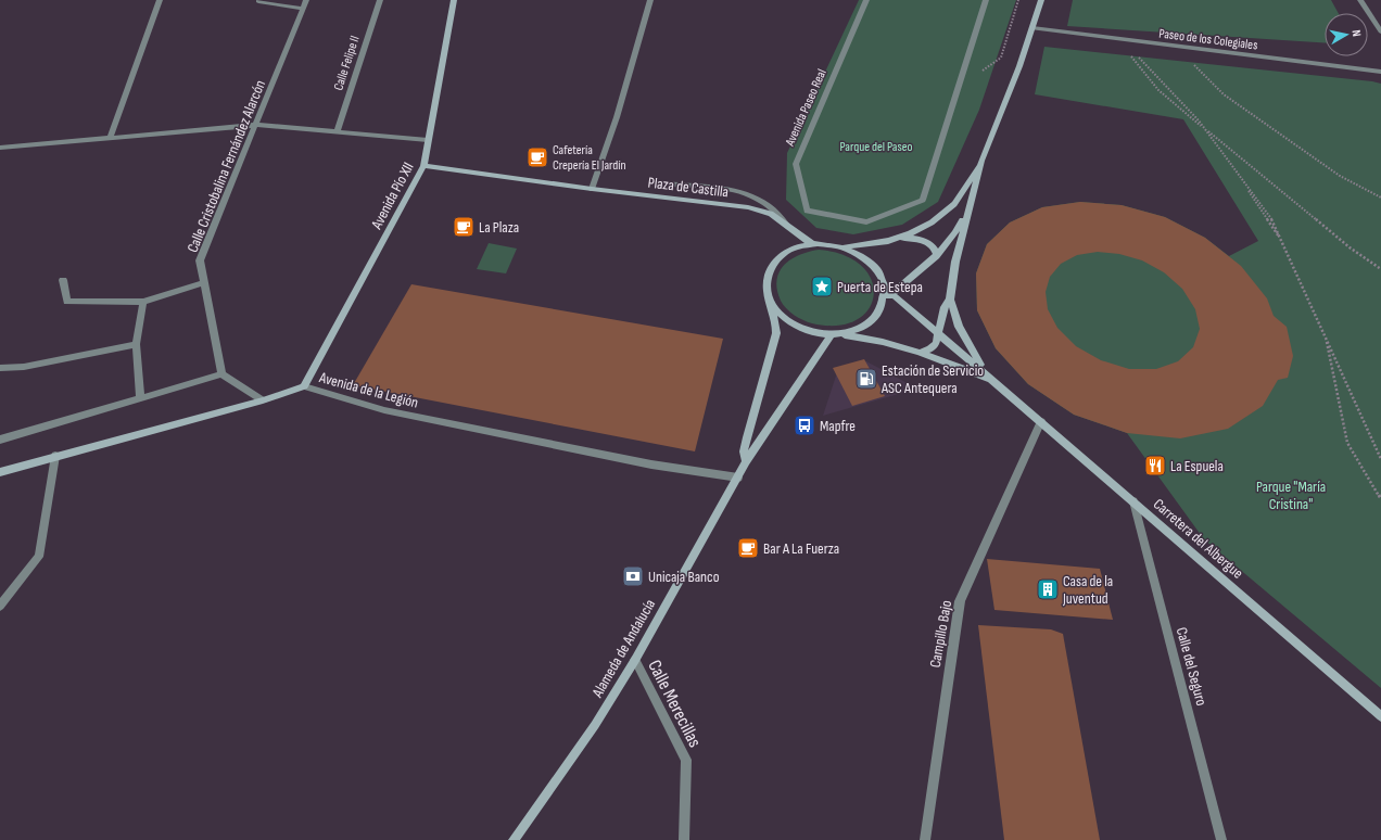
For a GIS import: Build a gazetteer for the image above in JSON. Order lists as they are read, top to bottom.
{
  "streets": {
    "street": [
      "Paseo de los Colegiales",
      "Calle Felipe II",
      "Avenida Paseo Real",
      "Calle Cristobalina Fernández Alarcón",
      "Plaza de Castilla",
      "Avenida Pío XII",
      "Avenida de la Legión",
      "Carretera del Albergue",
      "Campillo Bajo",
      "Alameda de Andalucía",
      "Calle del Seguro",
      "Calle Merecillas"
    ]
  },
  "crossings": [
    ["Plaza de Castilla", "Avenida Pío XII"],
    ["Plaza de Castilla", "Carretera del Albergue"],
    ["Plaza de Castilla", "Alameda de Andalucía"],
    ["Avenida Pío XII", "Avenida de la Legión"],
    ["Avenida de la Legión", "Alameda de Andalucía"],
    ["Carretera del Albergue", "Campillo Bajo"],
    ["Carretera del Albergue", "Alameda de Andalucía"],
    ["Carretera del Albergue", "Calle del Seguro"],
    ["Alameda de Andalucía", "Calle Merecillas"]
  ],
  "parks": ["Parque del Paseo", "Parque \"María Cristina\""],
  "places": {
    "cafe": ["Cafetería Crepería El Jardín", "La Plaza", "Bar A La Fuerza"],
    "place": ["Puerta de Estepa"],
    "fuel station": ["Estación de Servicio ASC Antequera"],
    "bus stop": ["Mapfre"],
    "restaurant": ["La Espuela"],
    "bank": ["Unicaja Banco"],
    "building": ["Casa de la Juventud"]
  },
  "north": "right"
}
